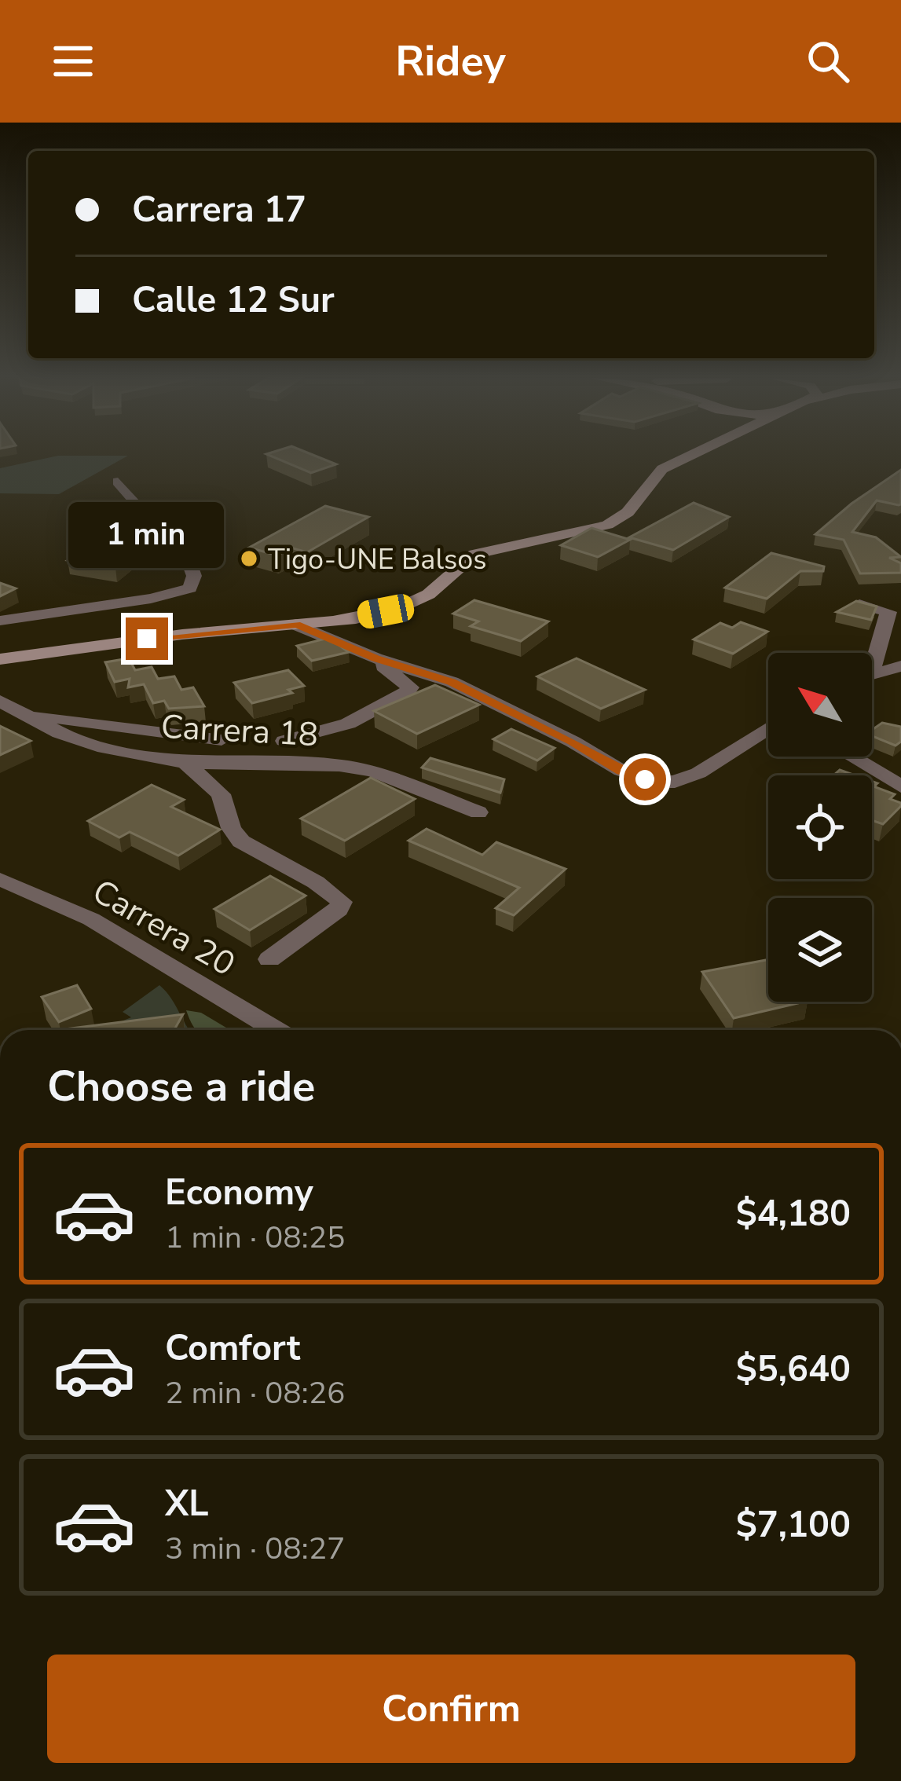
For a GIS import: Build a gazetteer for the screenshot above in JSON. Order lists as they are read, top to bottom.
{
  "streets": {
    "street": ["Carrera 18", "Carrera 20"]
  },
  "places": ["Tigo-UNE Balsos"],
  "north": "top left",
  "page": {
    "header": "Ridey",
    "banner": ["Carrera 17", "Calle 12 Sur"],
    "bubble": "1 min",
    "heading": "Choose a ride",
    "list": [
      {
        "name": "Economy",
        "note": "1 min · 08:25",
        "value": "$4,180"
      },
      {
        "name": "Comfort",
        "note": "2 min · 08:26",
        "value": "$5,640"
      },
      {
        "name": "XL",
        "note": "3 min · 08:27",
        "value": "$7,100"
      }
    ],
    "buttons": "Confirm"
  }
}
